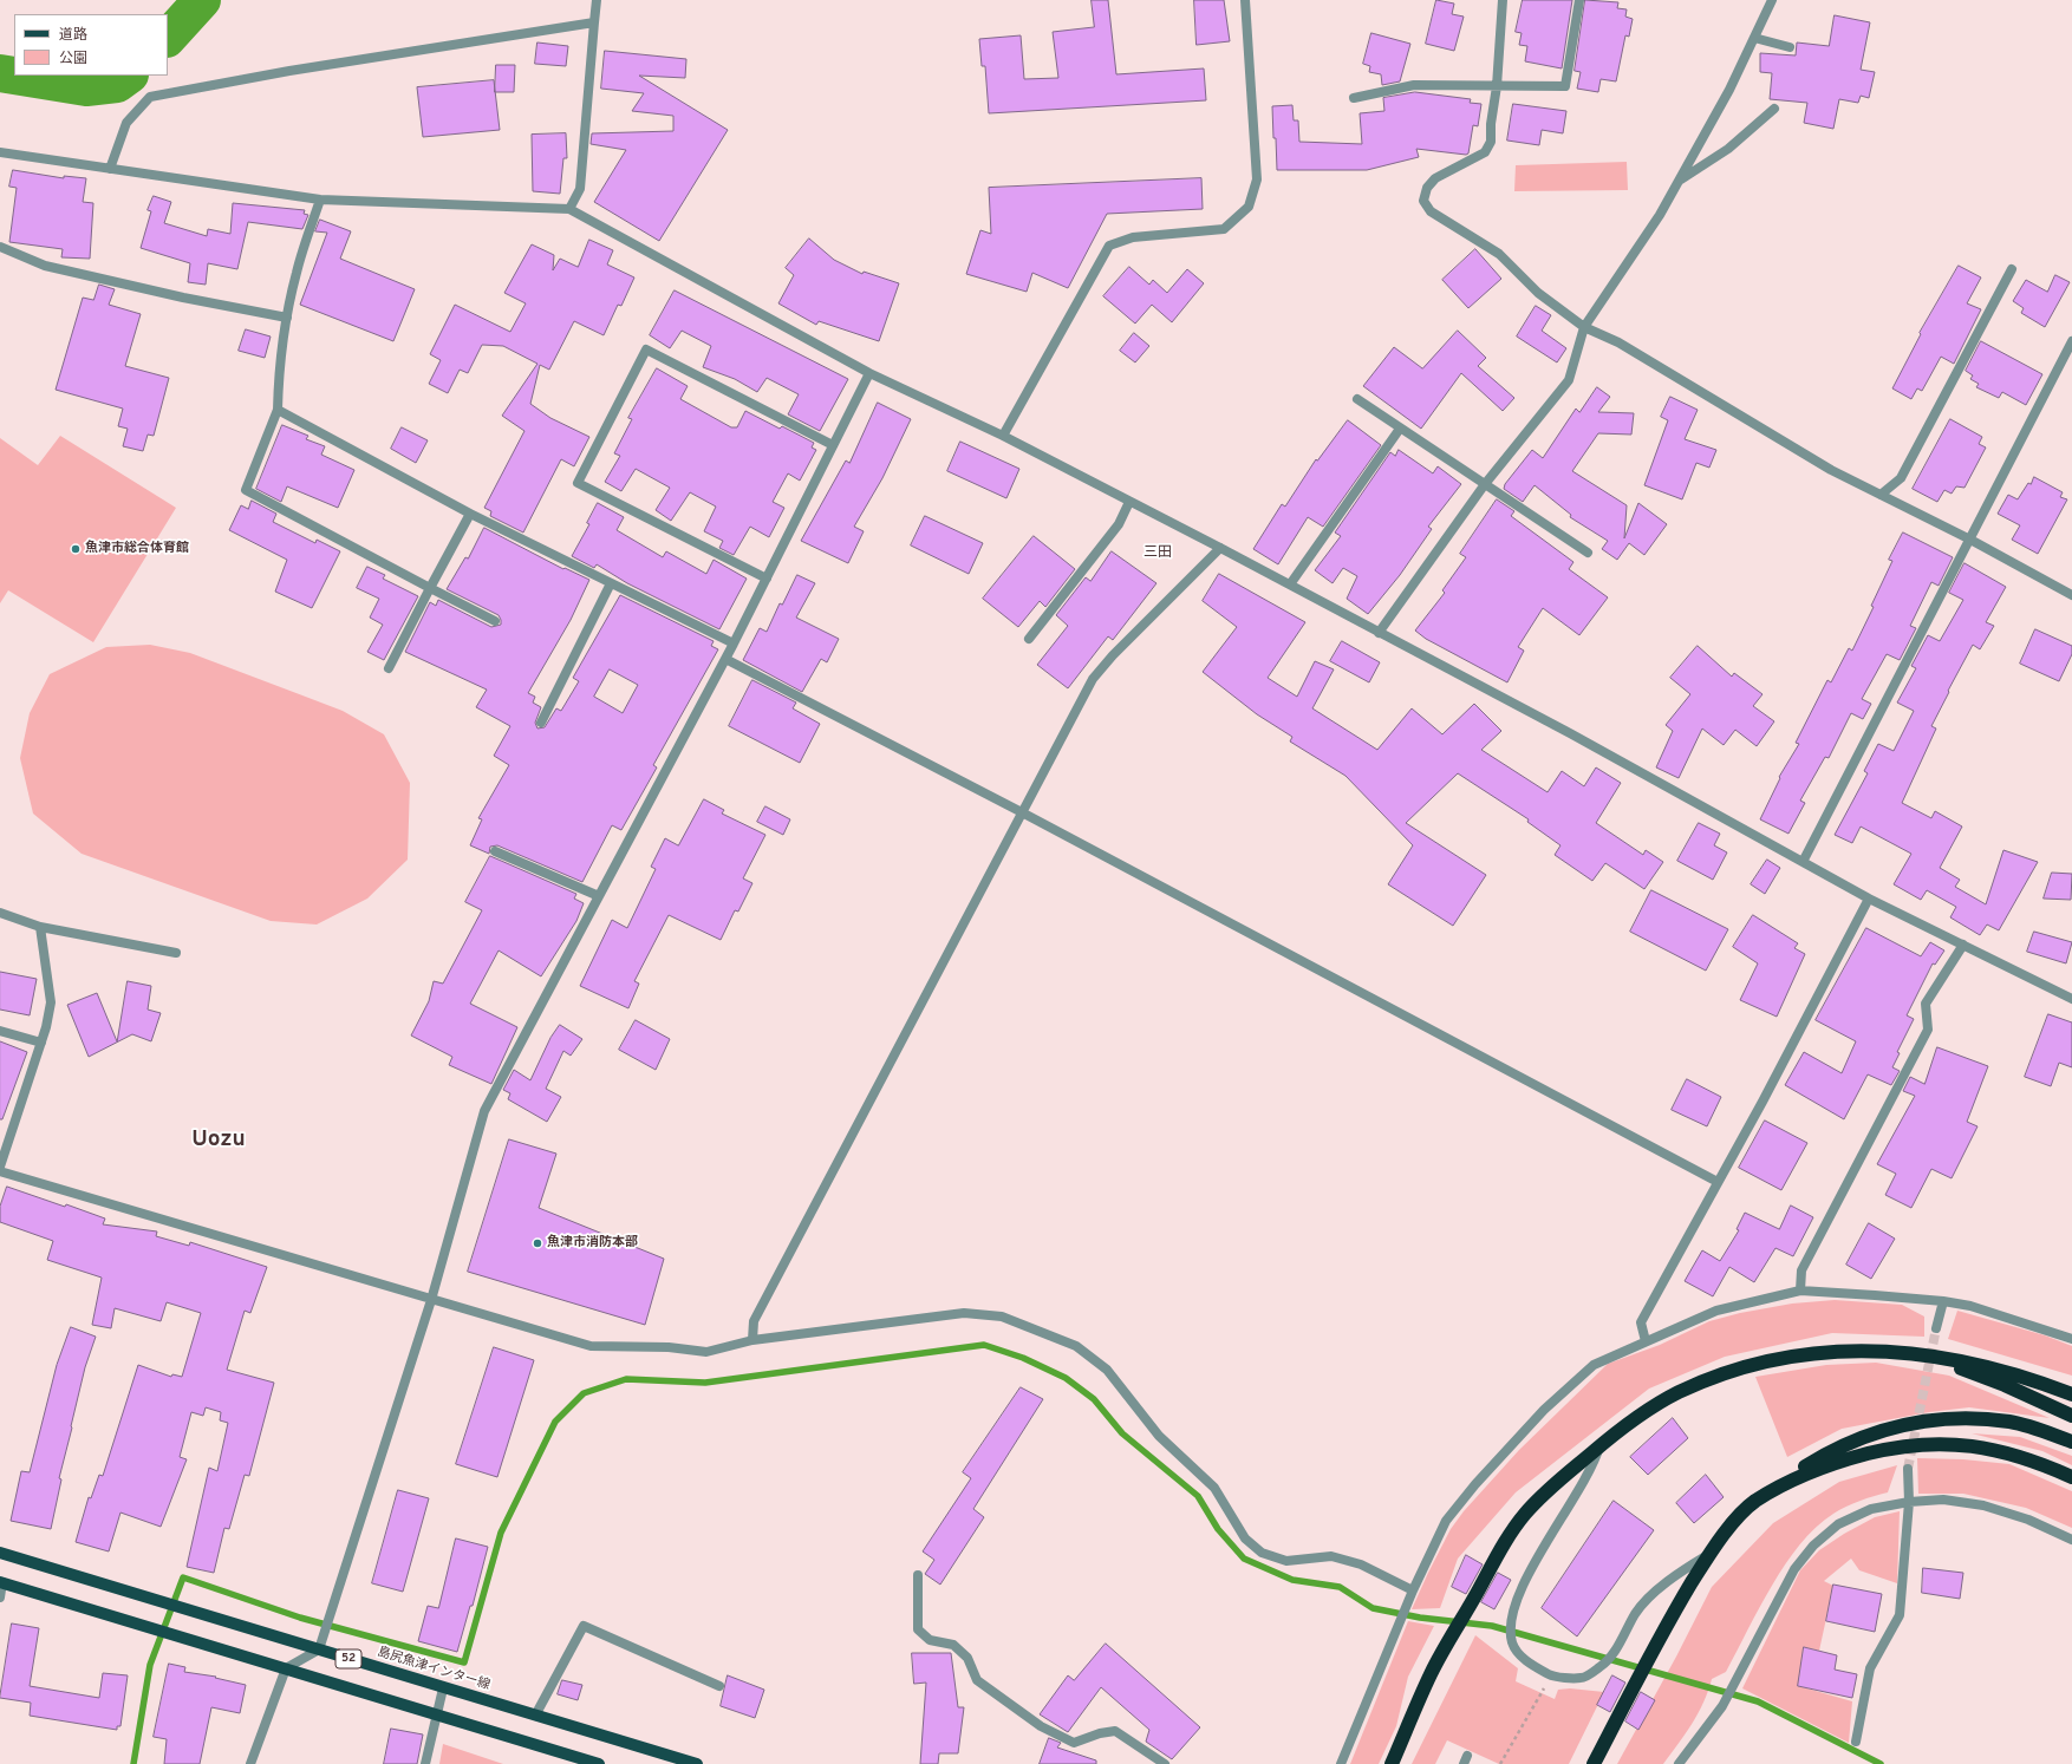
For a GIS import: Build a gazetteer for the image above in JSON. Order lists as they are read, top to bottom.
{
  "streets": {
    "main road": ["52", "島尻魚津インター線"]
  },
  "districts": ["三田", "Uozu"],
  "places": ["魚津市総合体育館", "魚津市消防本部"],
  "legend": ["道路", "公園"]
}
